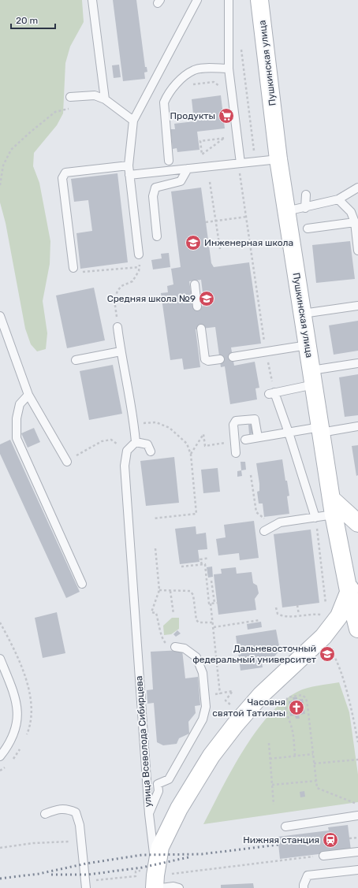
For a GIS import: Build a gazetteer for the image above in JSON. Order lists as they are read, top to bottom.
{
  "streets": {
    "main road": ["Пушкинская улица"],
    "lane": ["улица Всеволода Сибирцева"]
  },
  "places": {
    "supermarket": ["Продукты"],
    "school or university": ["Инженерная школа", "Средняя школа №9", "Дальневосточный федеральный университет"],
    "church": ["Часовня святой Татианы"],
    "station": ["Нижняя станция"]
  },
  "scale_bar": "20 m"
}
